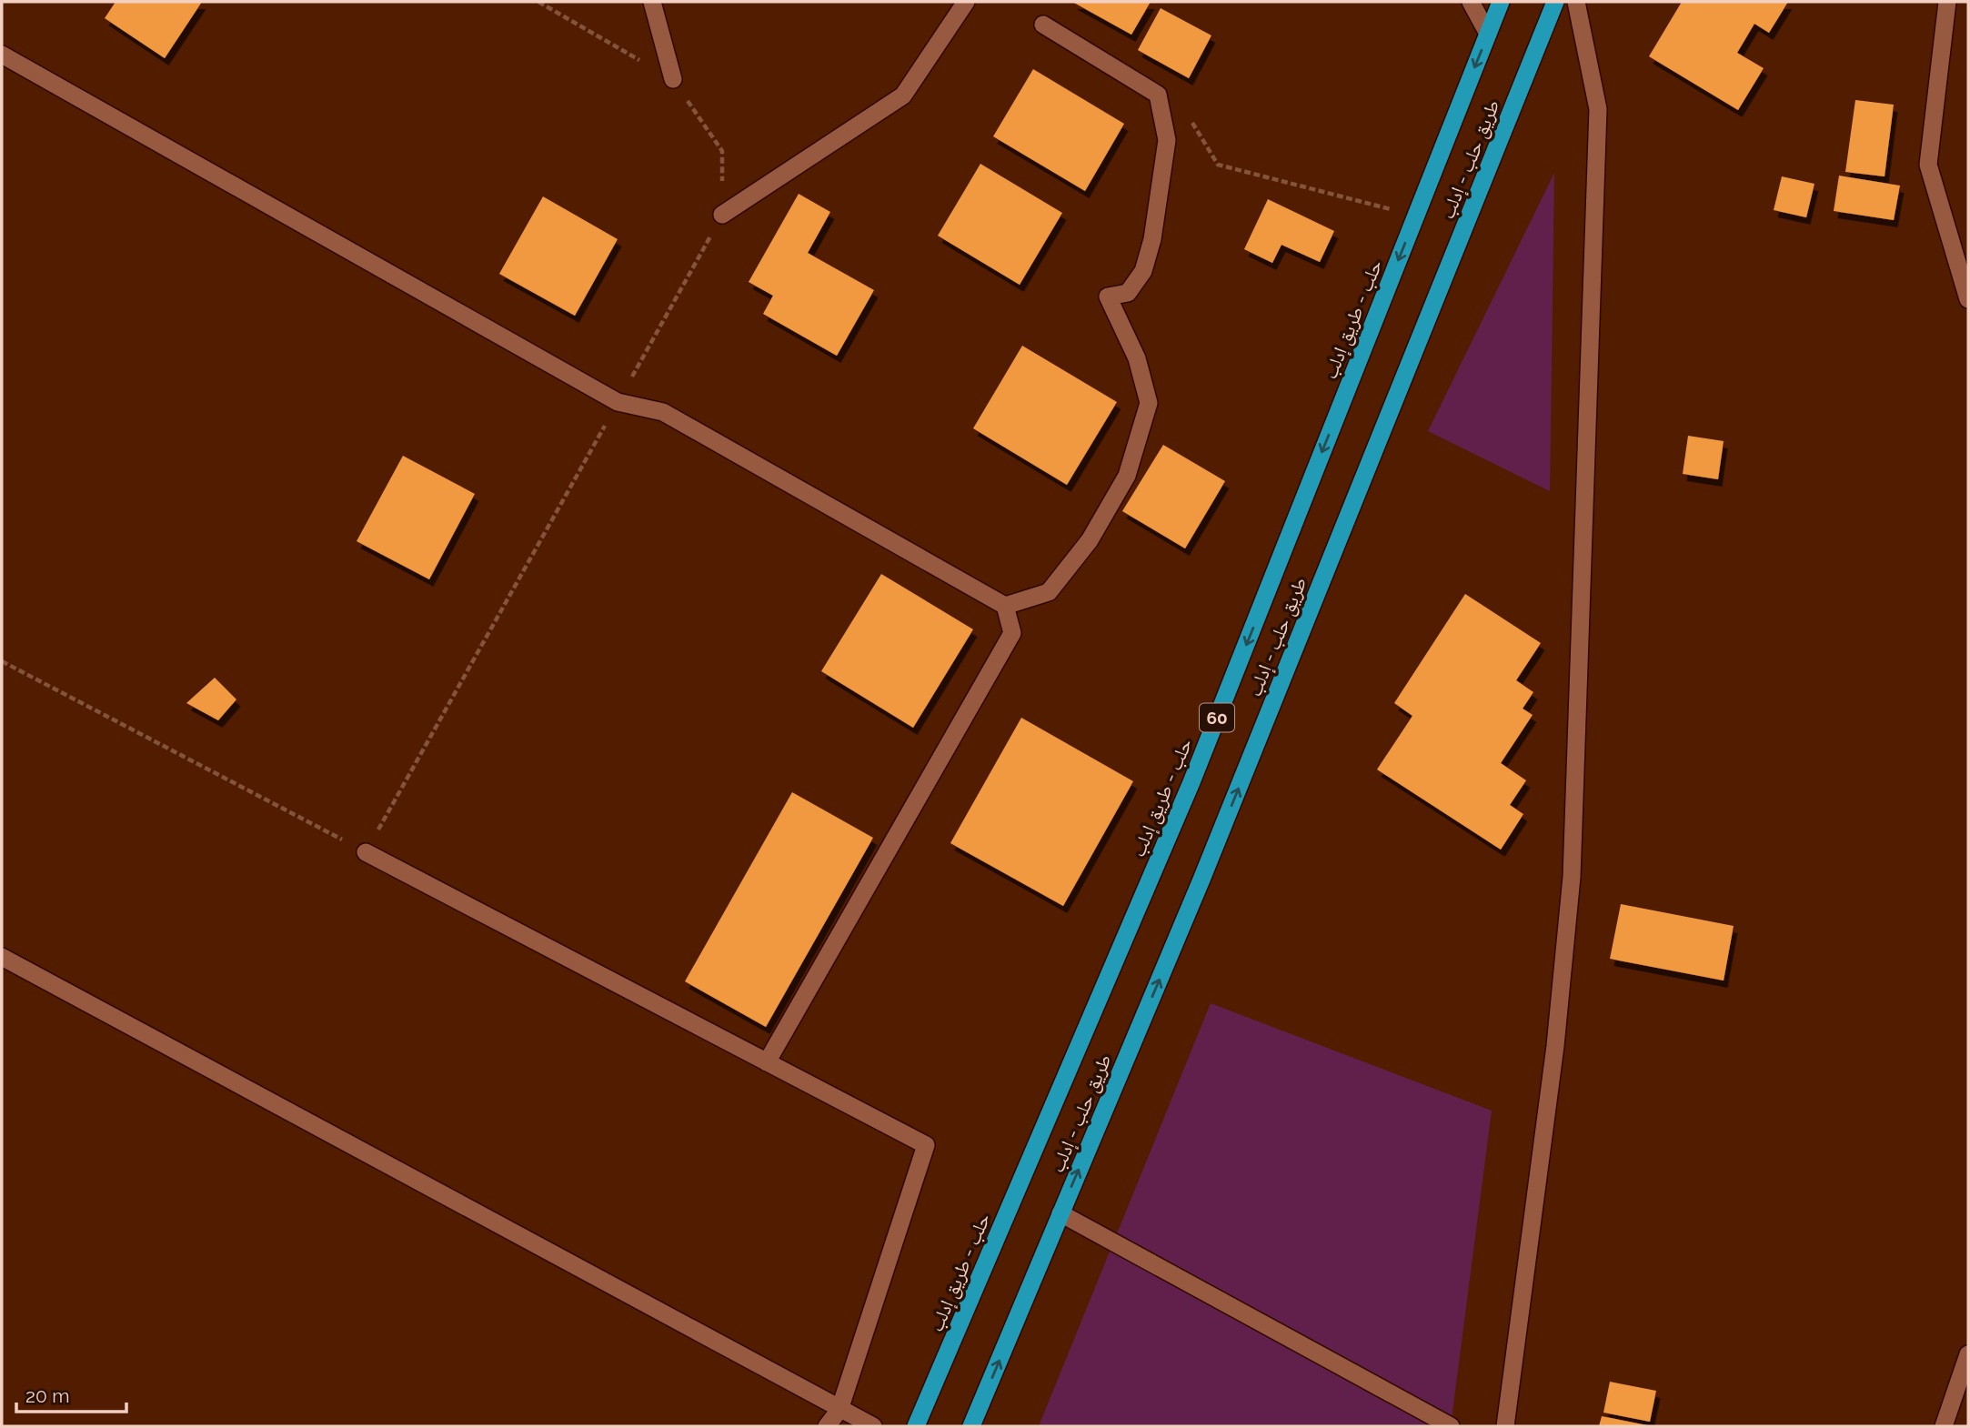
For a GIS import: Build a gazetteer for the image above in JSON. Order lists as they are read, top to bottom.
{
  "streets": {
    "highway": ["طريق حلب - إدلب", "حلب - طريق إدلب", "60"]
  },
  "one_way": ["طريق حلب - إدلب", "حلب - طريق إدلب"],
  "scale_bar": "20 m"
}
